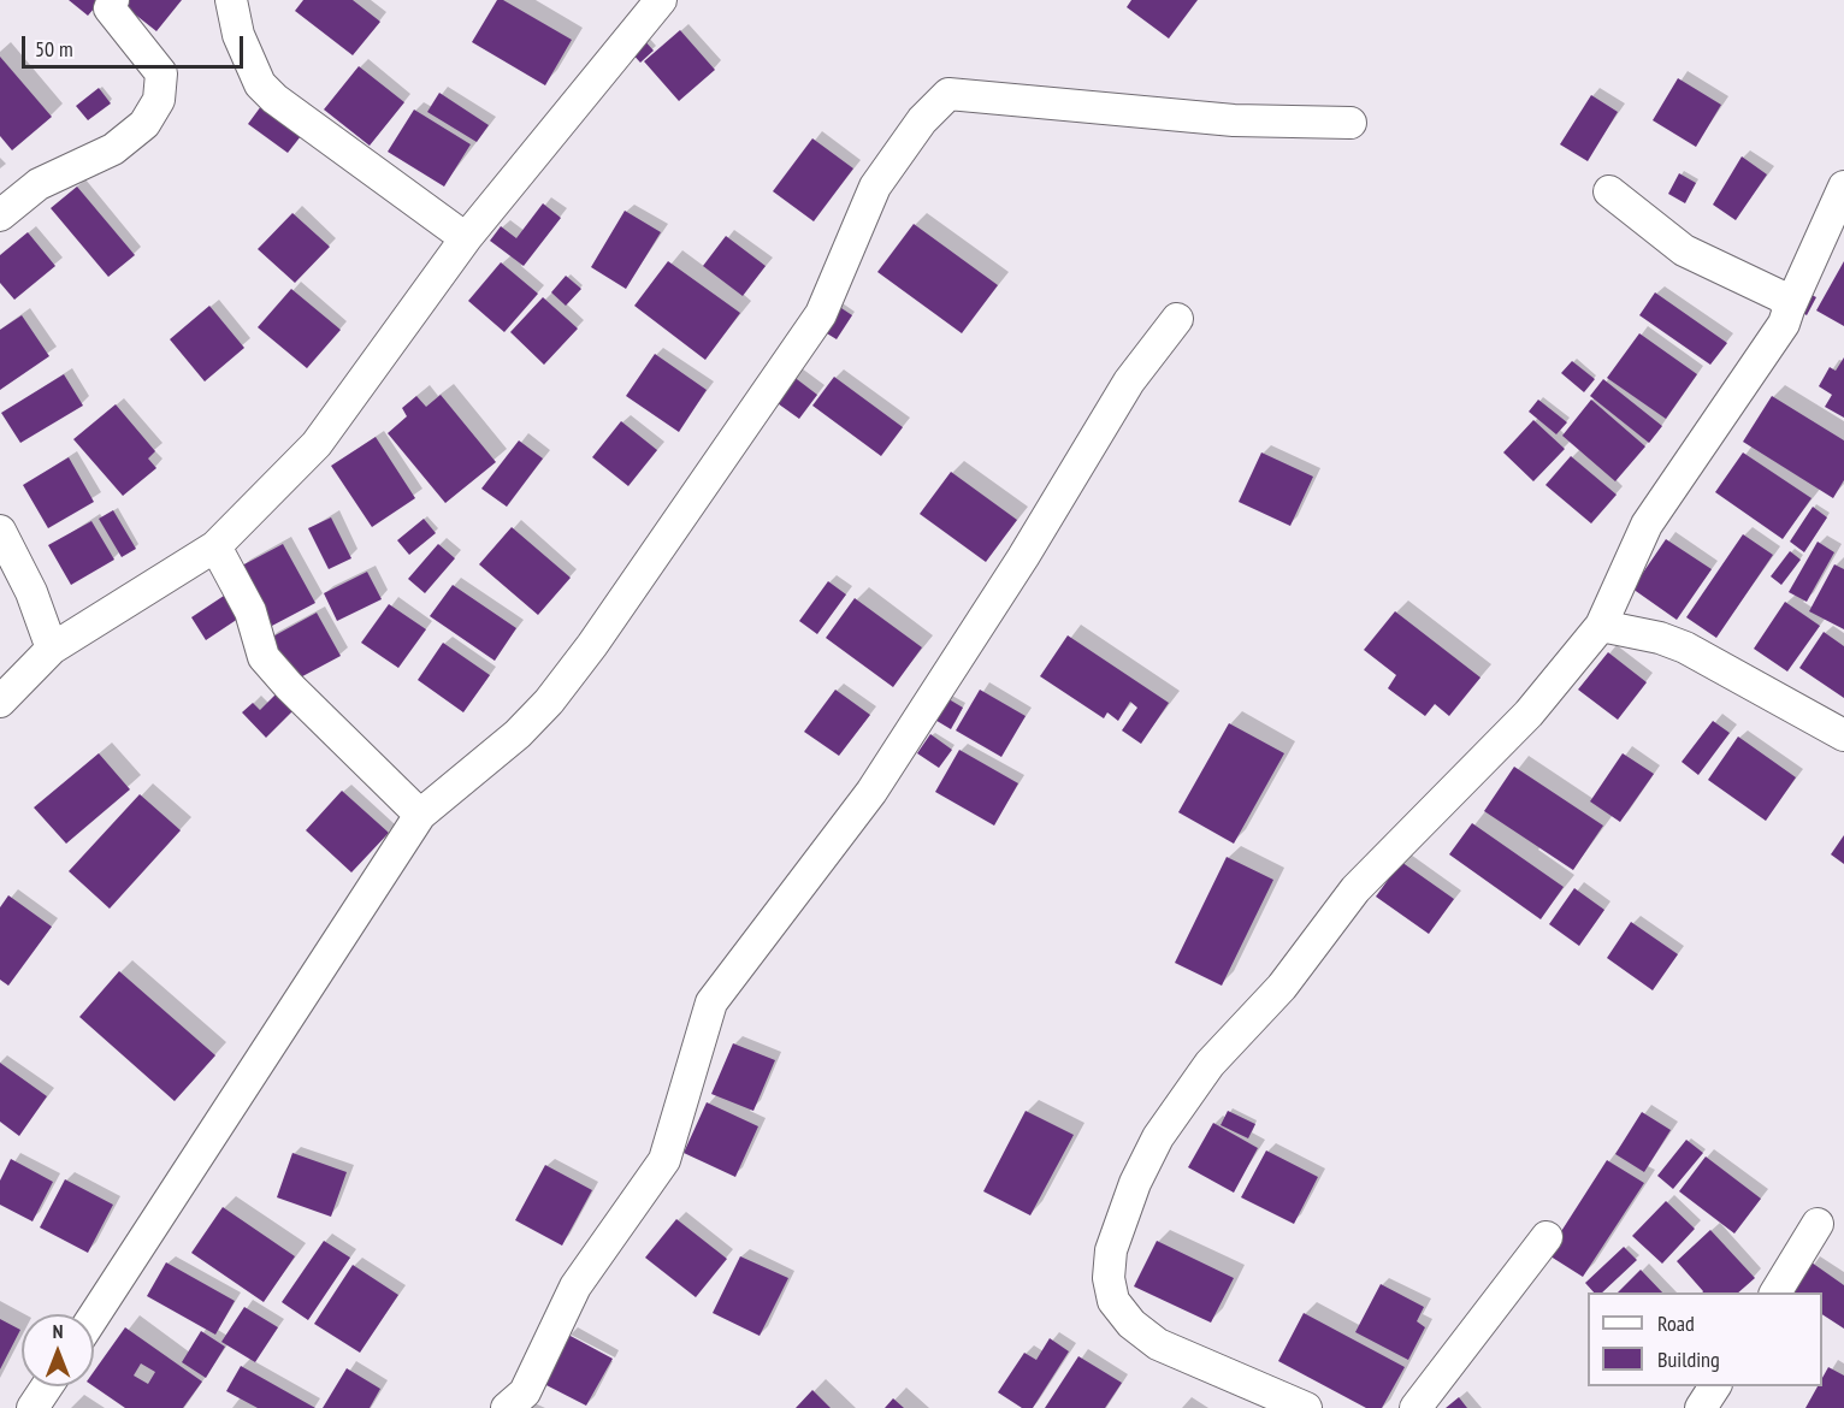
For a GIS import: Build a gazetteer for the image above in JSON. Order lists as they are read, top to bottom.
{
  "legend": ["Road", "Building"],
  "scale_bar": "50 m",
  "north": "top"
}
